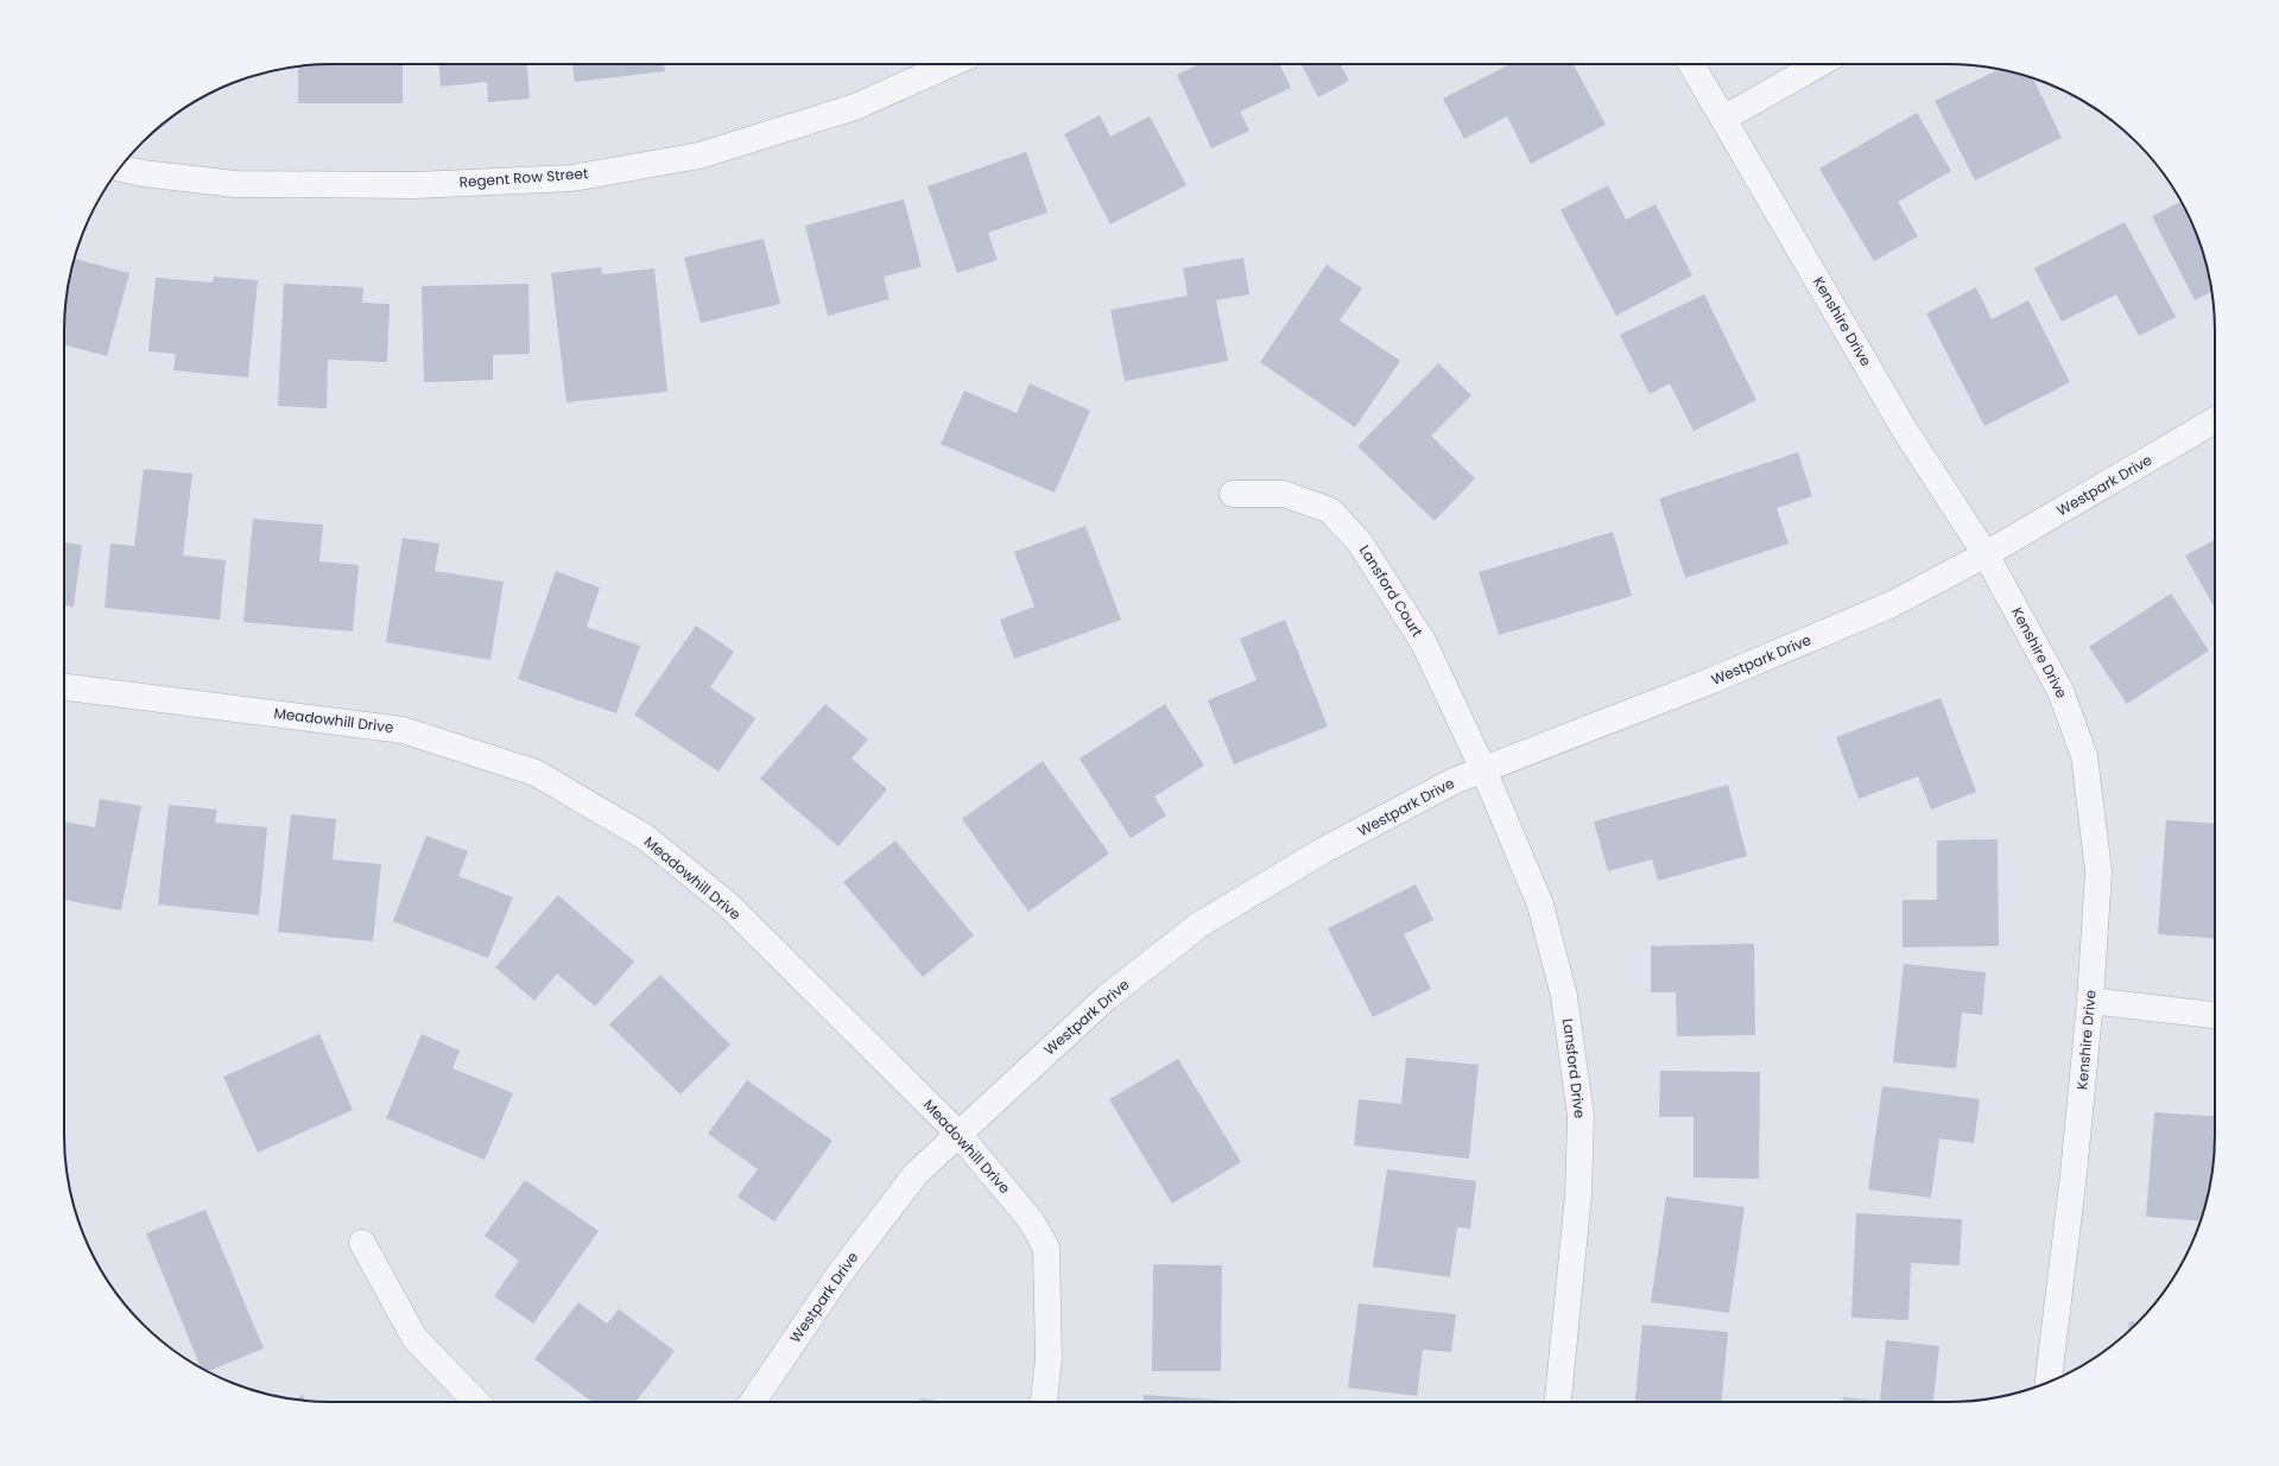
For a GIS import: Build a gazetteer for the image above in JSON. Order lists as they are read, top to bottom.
{
  "streets": {
    "street": [
      "Regent Row Street",
      "Kenshire Drive",
      "Westpark Drive",
      "Lansford Court",
      "Meadowhill Drive",
      "Lansford Drive"
    ]
  },
  "crossings": [
    ["Kenshire Drive", "Westpark Drive"],
    ["Westpark Drive", "Lansford Court"],
    ["Westpark Drive", "Meadowhill Drive"],
    ["Westpark Drive", "Lansford Drive"],
    ["Lansford Court", "Lansford Drive"]
  ]
}
